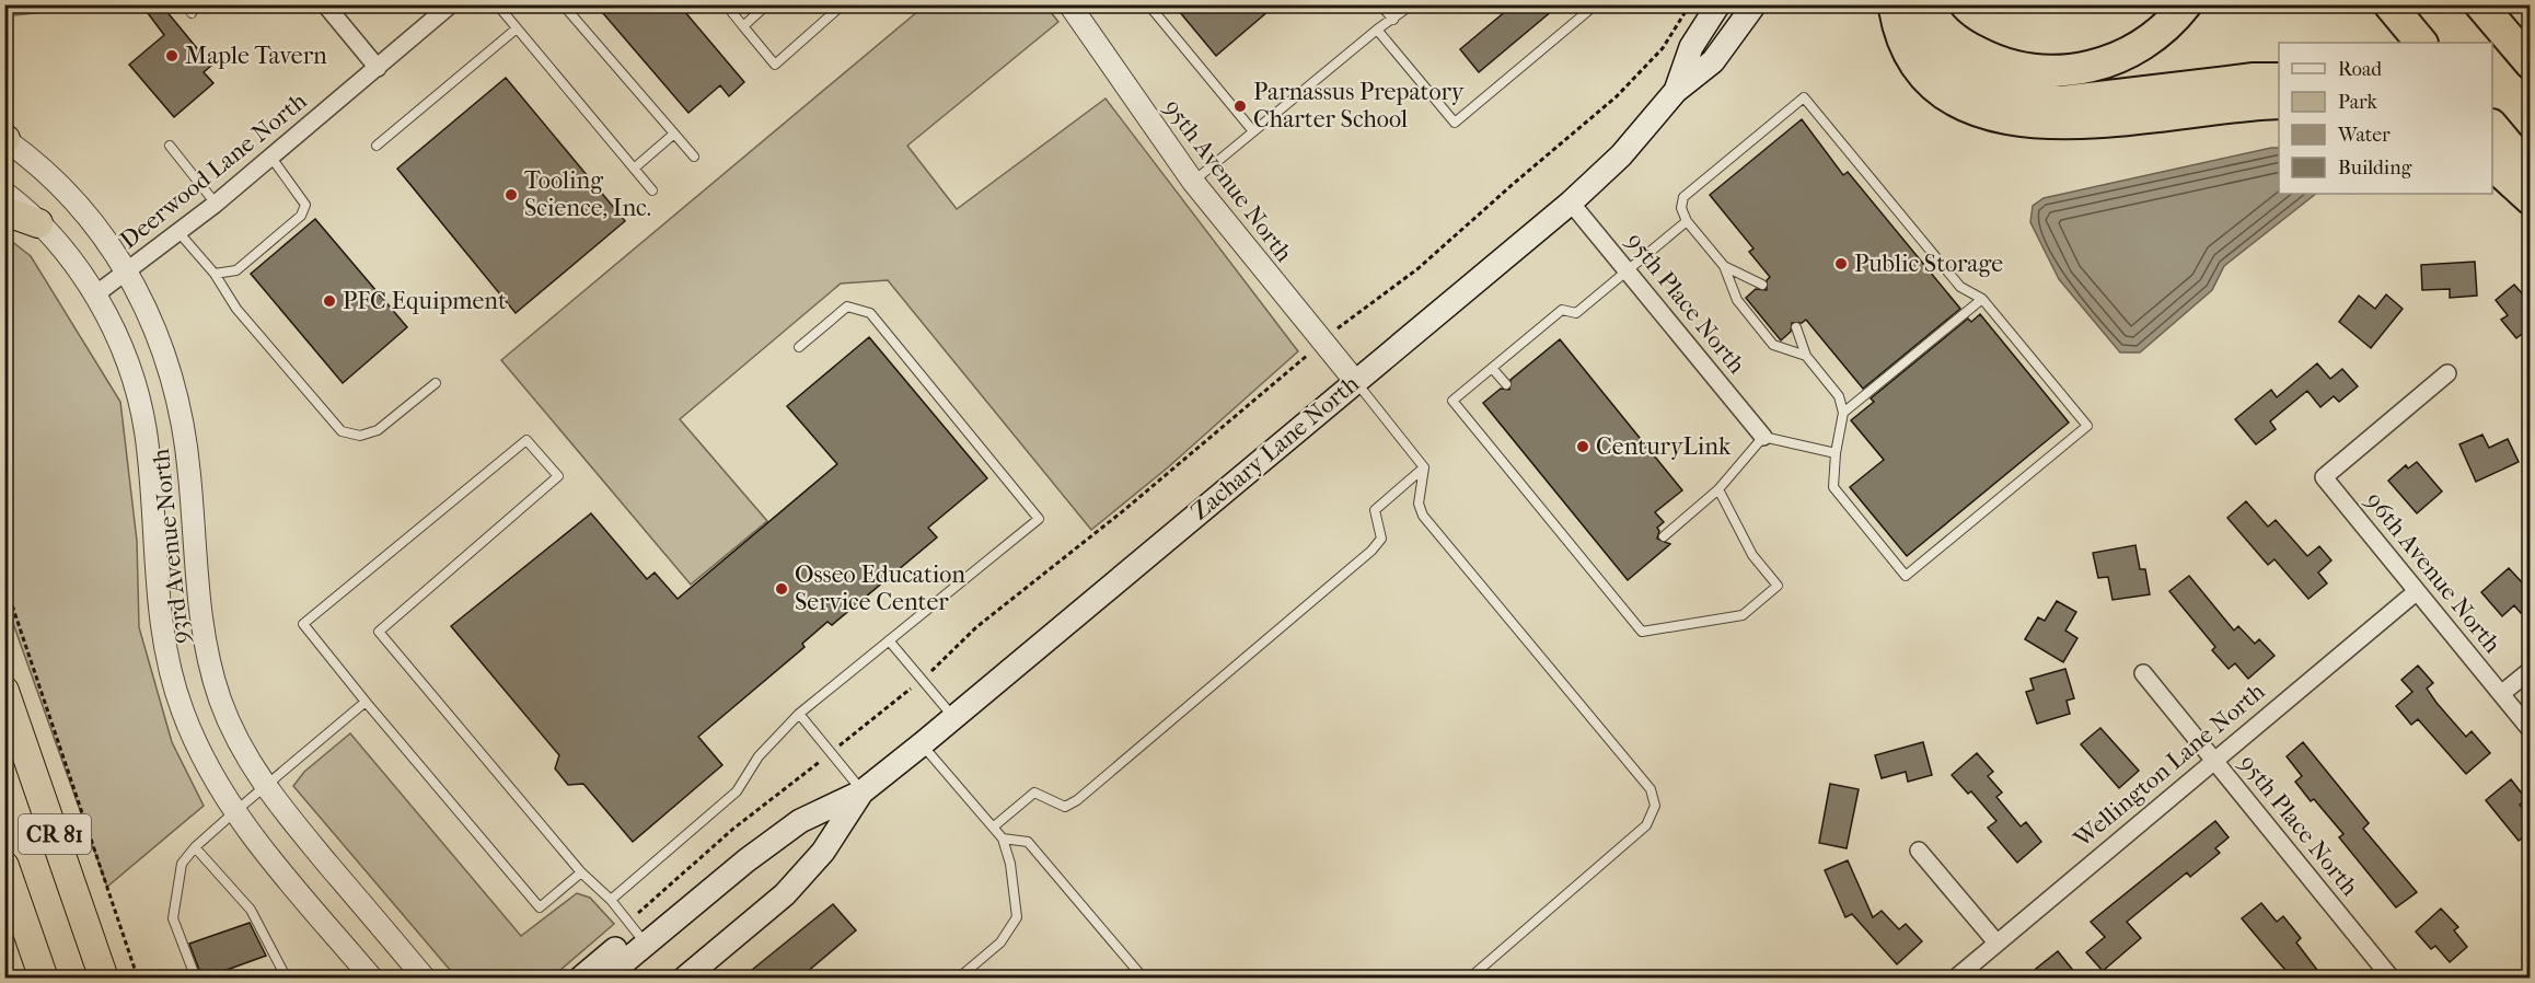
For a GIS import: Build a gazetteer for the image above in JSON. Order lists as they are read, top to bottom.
{
  "streets": {
    "highway": ["CR 81"],
    "main road": ["Zachary Lane North"],
    "street": [
      "Deerwood Lane North",
      "95th Avenue North",
      "95th Place North",
      "93rd Avenue North",
      "96th Avenue North",
      "Wellington Lane North"
    ]
  },
  "crossings": [
    ["Deerwood Lane North", "93rd Avenue North"],
    ["95th Avenue North", "Zachary Lane North"],
    ["95th Place North", "Zachary Lane North"],
    ["95th Place North", "Wellington Lane North"],
    ["96th Avenue North", "Wellington Lane North"]
  ],
  "places": [
    "Maple Tavern",
    "Parnassus Prepatory Charter School",
    "Tooling Science, Inc.",
    "Public Storage",
    "PFC Equipment",
    "CenturyLink",
    "Osseo Education Service Center"
  ],
  "legend": [
    "Road",
    "Park",
    "Water",
    "Building"
  ]
}
